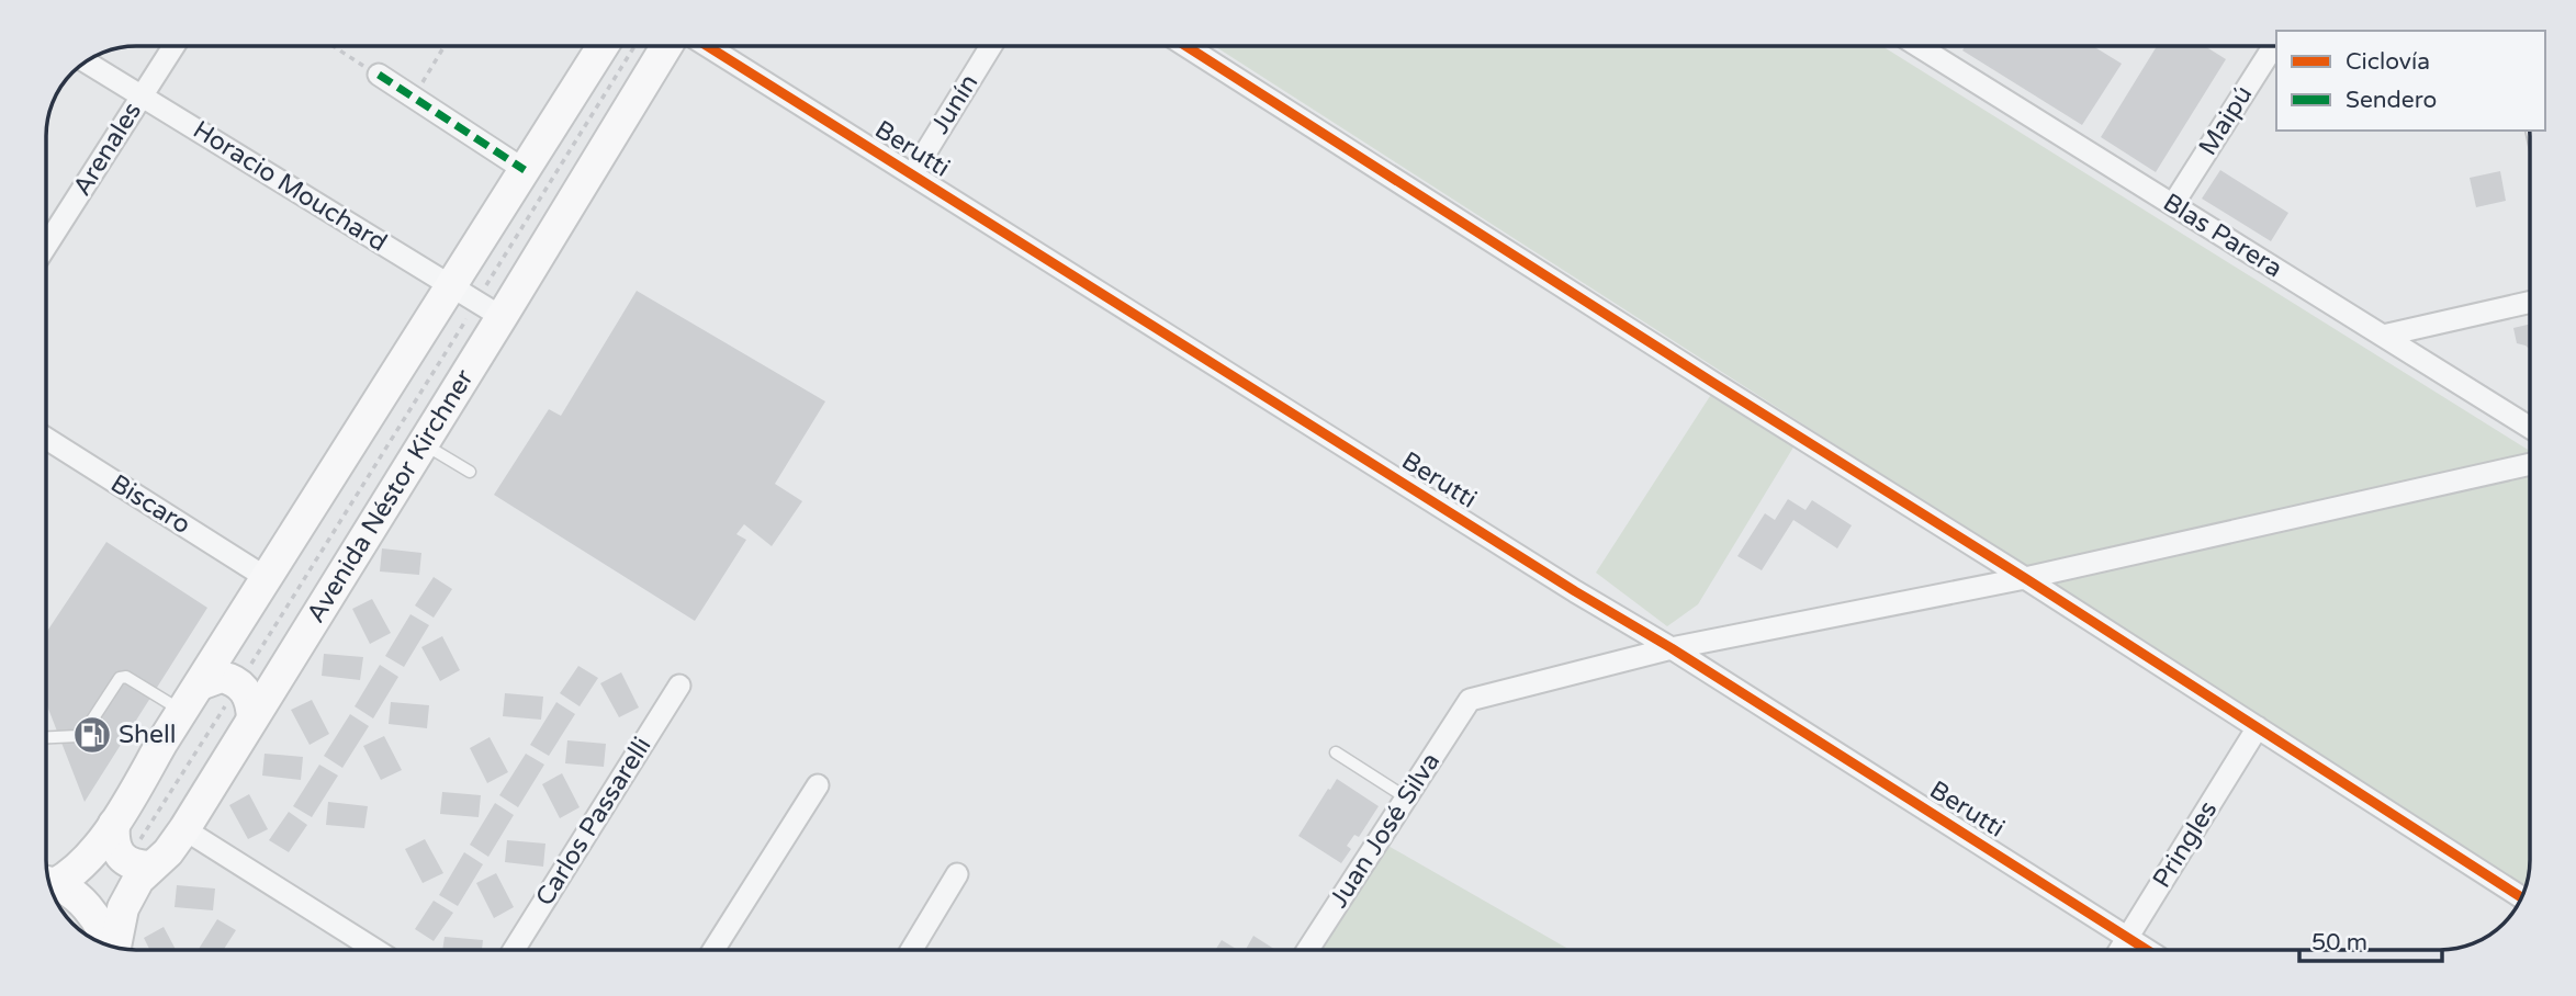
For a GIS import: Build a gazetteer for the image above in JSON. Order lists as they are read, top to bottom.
{
  "streets": {
    "main road": ["Avenida Néstor Kirchner"],
    "street": [
      "Junín",
      "Maipú",
      "Arenales",
      "Berutti",
      "Horacio Mouchard",
      "Blas Parera",
      "Biscaro",
      "Carlos Passarelli",
      "Juan José Silva",
      "Pringles"
    ]
  },
  "crossings": [
    ["Junín", "Berutti"],
    ["Maipú", "Blas Parera"],
    ["Arenales", "Horacio Mouchard"],
    ["Berutti", "Juan José Silva"],
    ["Berutti", "Pringles"],
    ["Horacio Mouchard", "Avenida Néstor Kirchner"],
    ["Avenida Néstor Kirchner", "Biscaro"]
  ],
  "places": {
    "fuel station": ["Shell"]
  },
  "legend": ["Ciclovía", "Sendero"],
  "scale_bar": "50 m"
}
